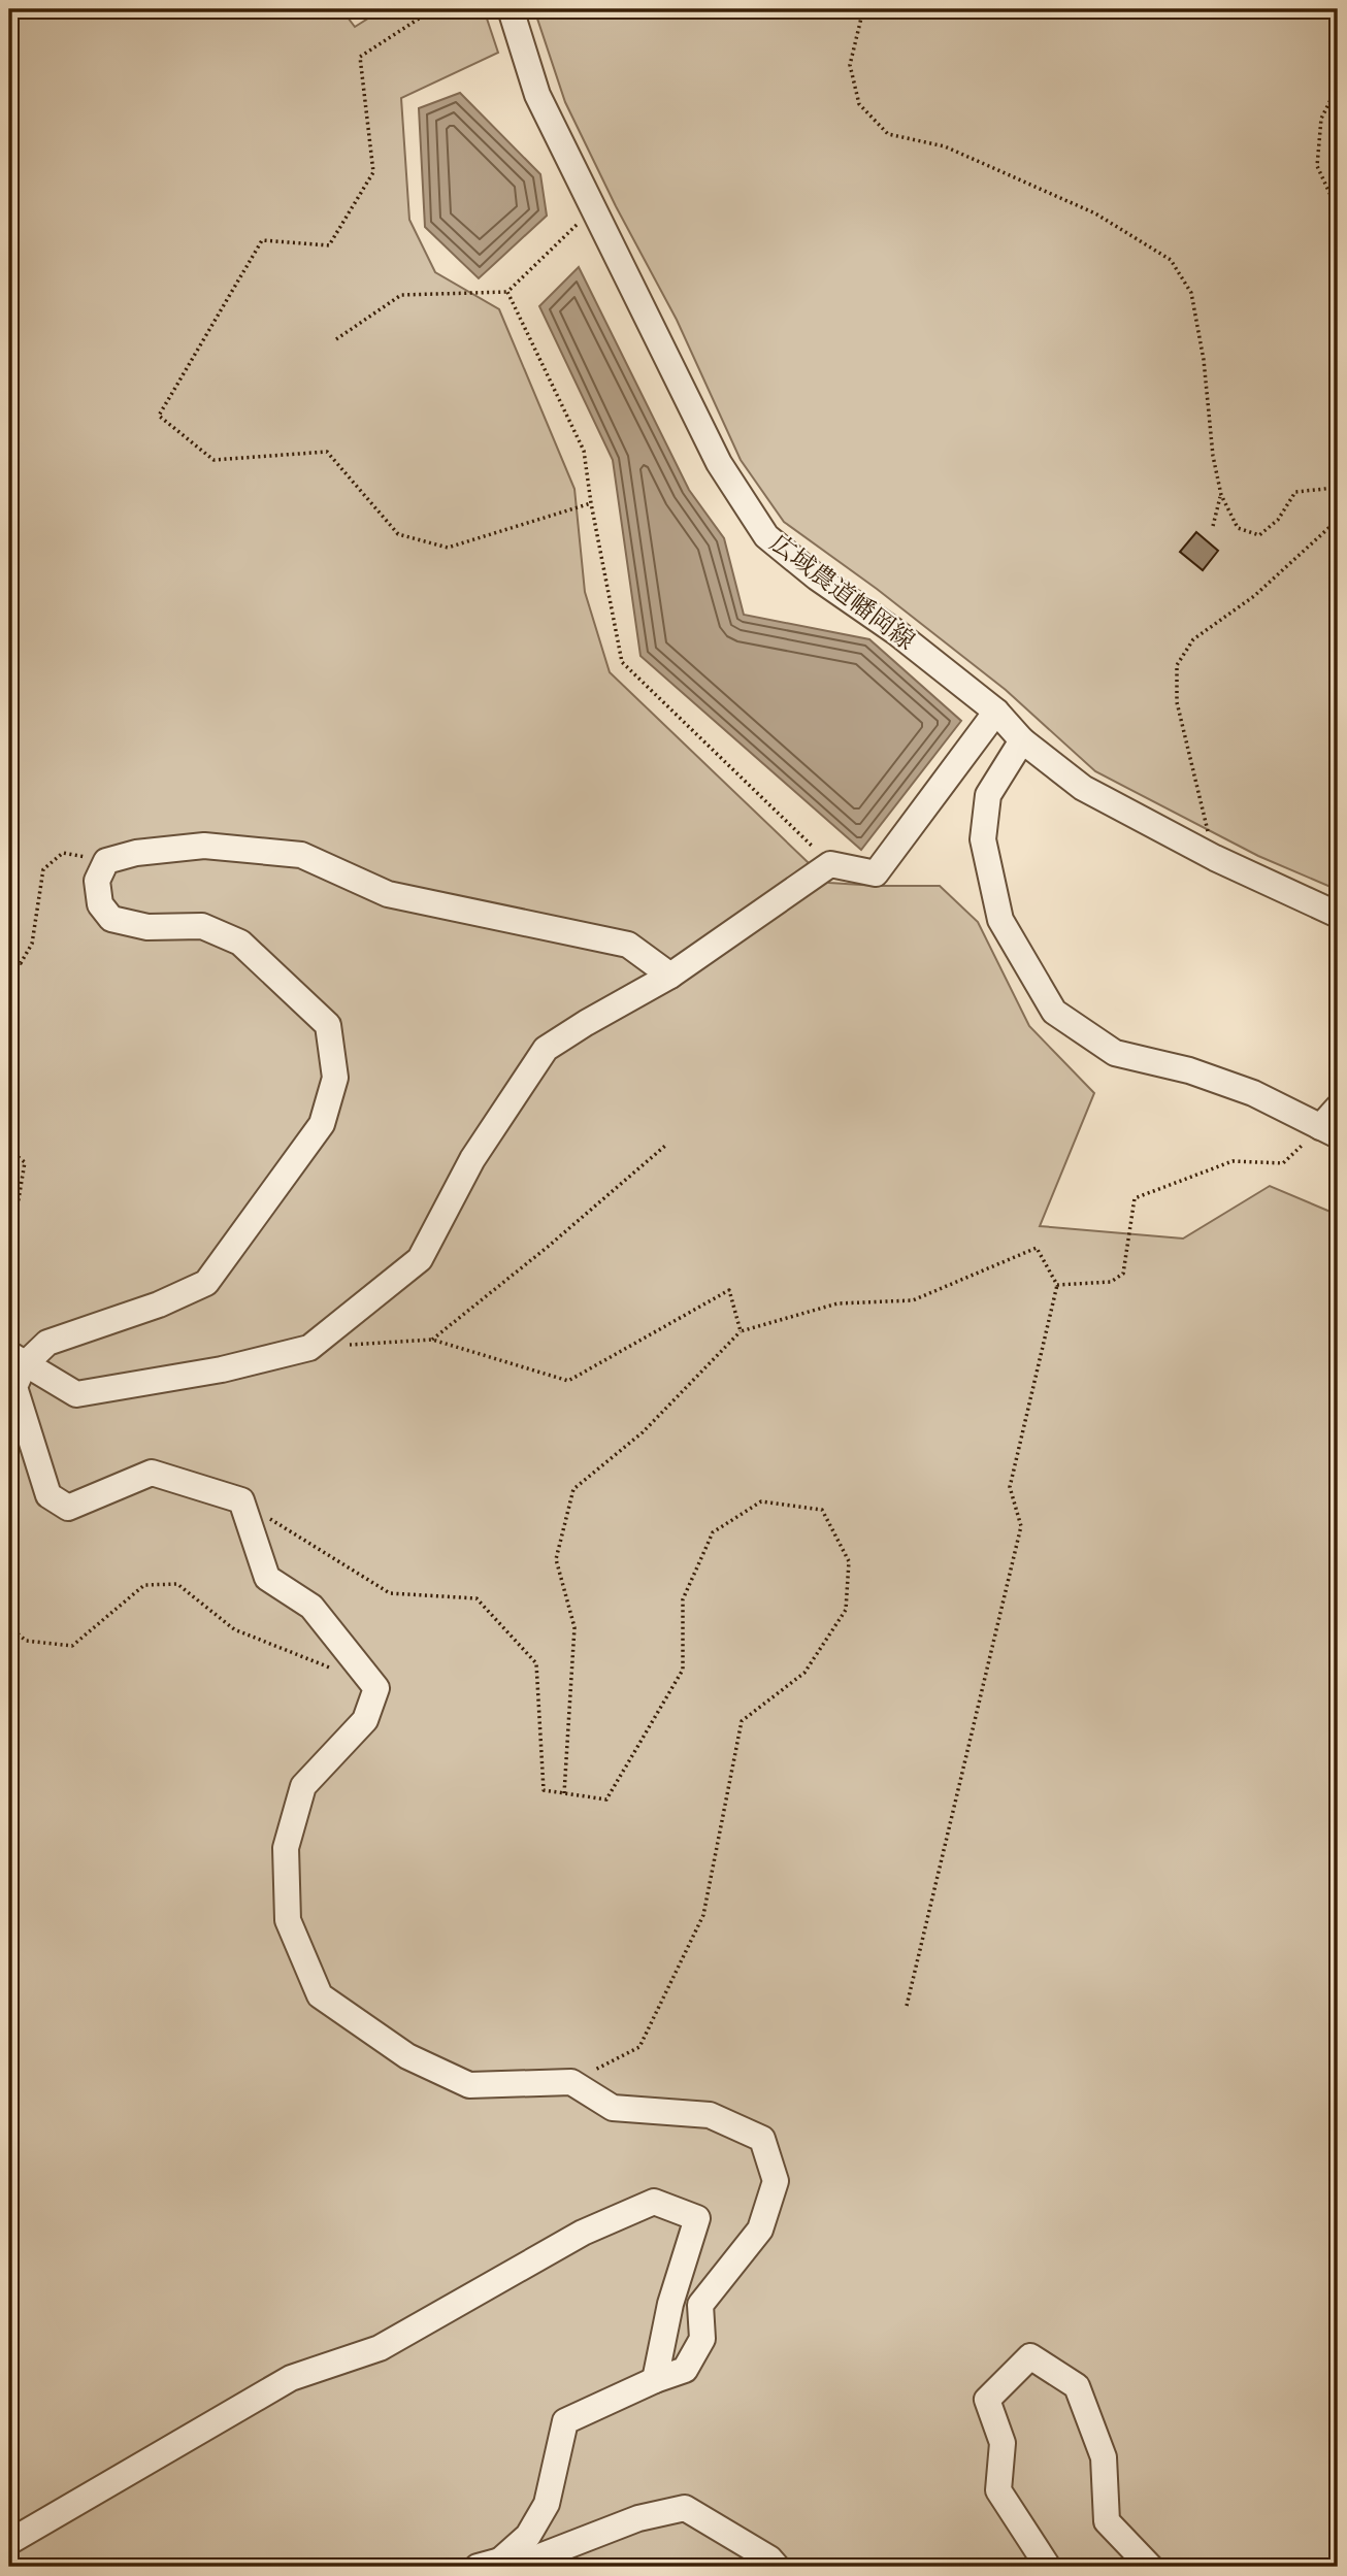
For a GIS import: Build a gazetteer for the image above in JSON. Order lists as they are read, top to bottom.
{
  "streets": {
    "street": ["広域農道幡岡線"]
  }
}
